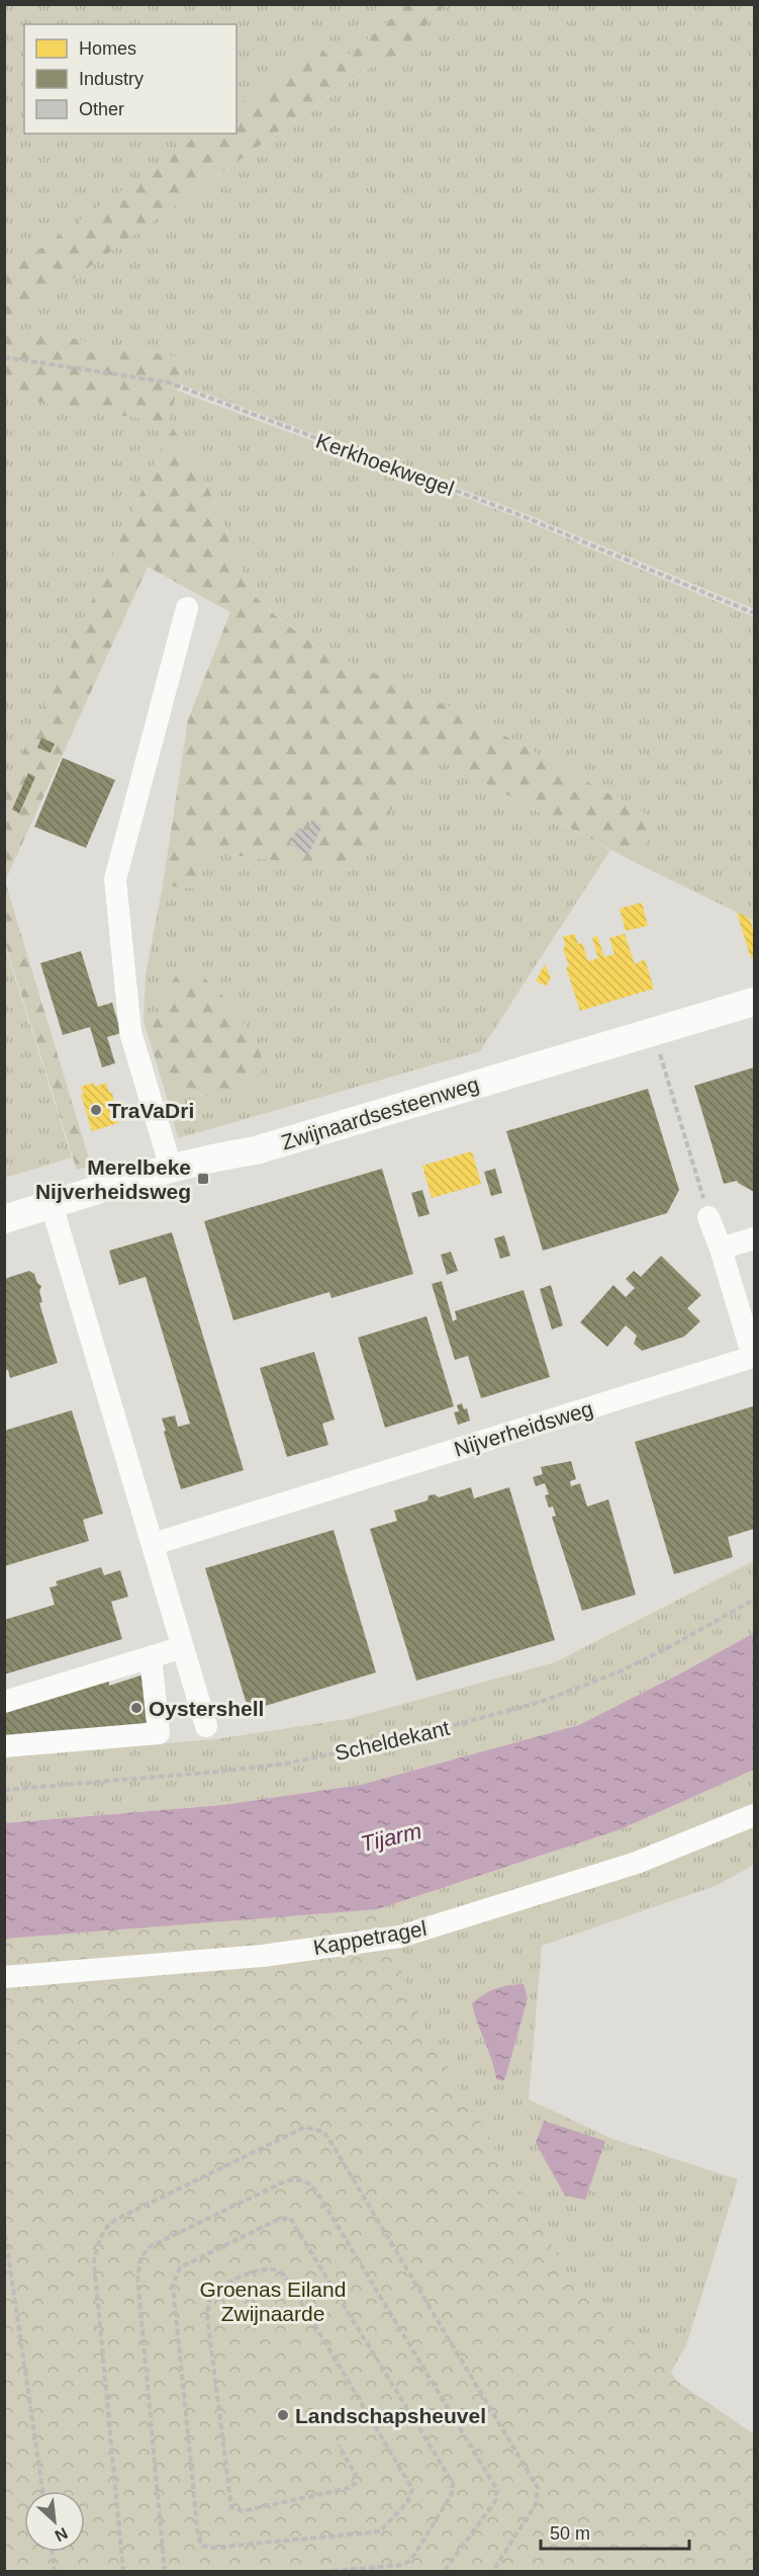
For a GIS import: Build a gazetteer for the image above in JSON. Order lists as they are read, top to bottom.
{
  "streets": {
    "main road": ["Zwijnaardsesteenweg"],
    "street": ["Nijverheidsweg", "Kappetragel"],
    "path": ["Kerkhoekwegel", "Scheldekant"]
  },
  "water": ["Tijarm"],
  "parks": ["Groenas Eiland Zwijnaarde"],
  "places": {
    "other": ["TraVaDri", "Oystershell", "Landschapsheuvel"],
    "transit": ["Merelbeke Nijverheidsweg"]
  },
  "legend": ["Homes", "Industry", "Other"],
  "scale_bar": "50 m",
  "north": "bottom right"
}
